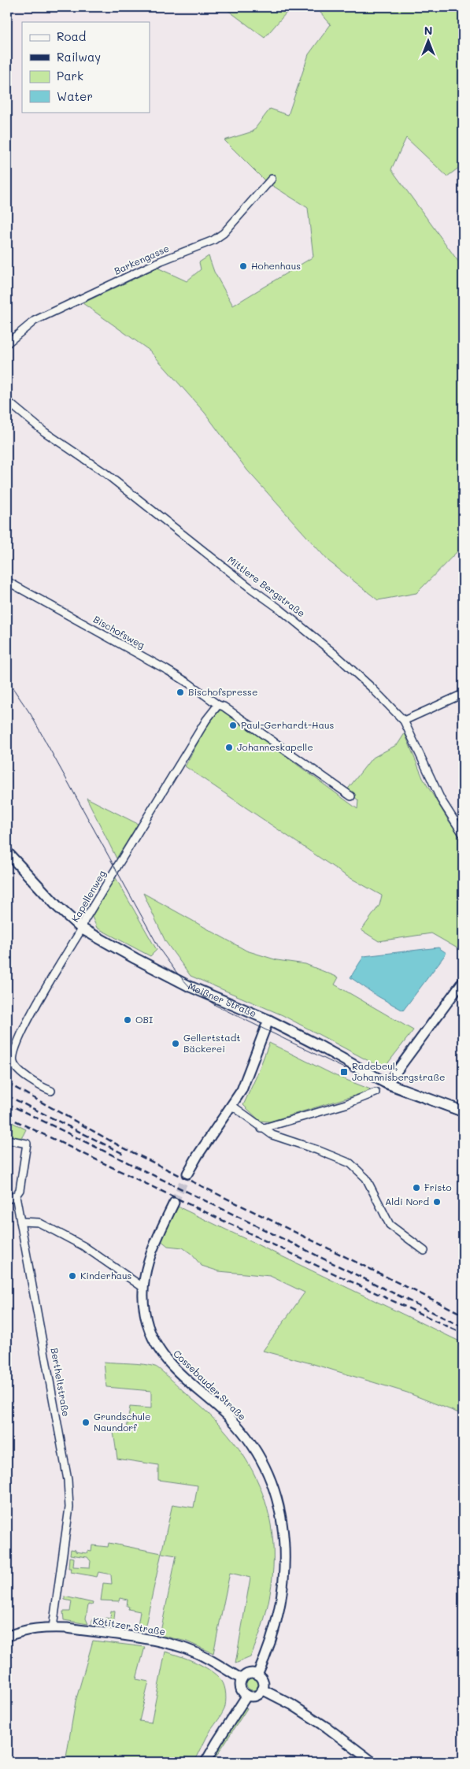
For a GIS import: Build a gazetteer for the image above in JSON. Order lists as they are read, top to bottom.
{
  "streets": {
    "main road": ["Meißner Straße"],
    "street": [
      "Barkengasse",
      "Mittlere Bergstraße",
      "Bischofsweg",
      "Kapellenweg",
      "Bertheltstraße",
      "Cossebauder Straße",
      "Kötitzer Straße"
    ]
  },
  "crossings": [
    ["Bischofsweg", "Kapellenweg"],
    ["Kapellenweg", "Meißner Straße"],
    ["Bertheltstraße", "Kötitzer Straße"],
    ["Cossebauder Straße", "Kötitzer Straße"]
  ],
  "places": {
    "other": [
      "Hohenhaus",
      "Bischofspresse",
      "Paul-Gerhardt-Haus",
      "Johanneskapelle",
      "OBI",
      "Gellertstadt Bäckerei",
      "Fristo",
      "Aldi Nord",
      "Kinderhaus",
      "Grundschule Naundorf"
    ],
    "transit": ["Radebeul, Johannisbergstraße"]
  },
  "legend": [
    "Road",
    "Railway",
    "Park",
    "Water"
  ],
  "north": "top"
}
